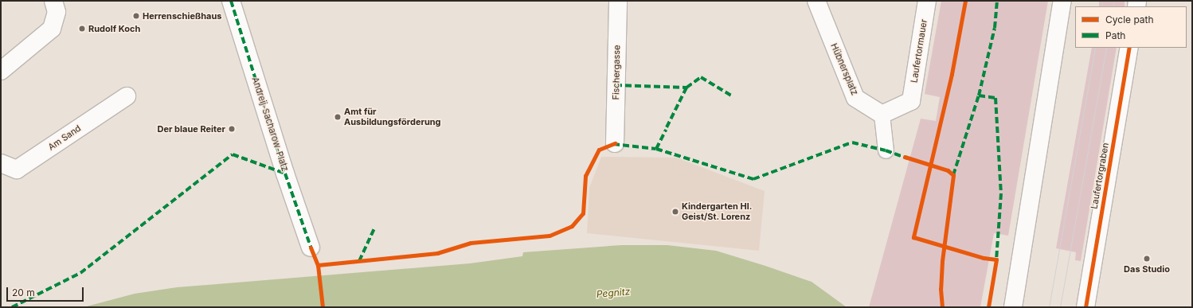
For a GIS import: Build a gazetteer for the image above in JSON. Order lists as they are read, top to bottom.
{
  "streets": {
    "street": [
      "Laufertormauer",
      "Hübnersplatz",
      "Fischergasse",
      "Andreij-Sacharow-Platz",
      "Am Sand",
      "Laufertorgraben"
    ]
  },
  "crossings": [
    ["Laufertormauer", "Hübnersplatz"]
  ],
  "water": ["Pegnitz"],
  "places": [
    "Herrenschießhaus",
    "Rudolf Koch",
    "Amt für Ausbildungsförderung",
    "Der blaue Reiter",
    "Kindergarten Hl. Geist/St. Lorenz",
    "Das Studio"
  ],
  "legend": ["Cycle path", "Path"],
  "scale_bar": "20 m"
}
